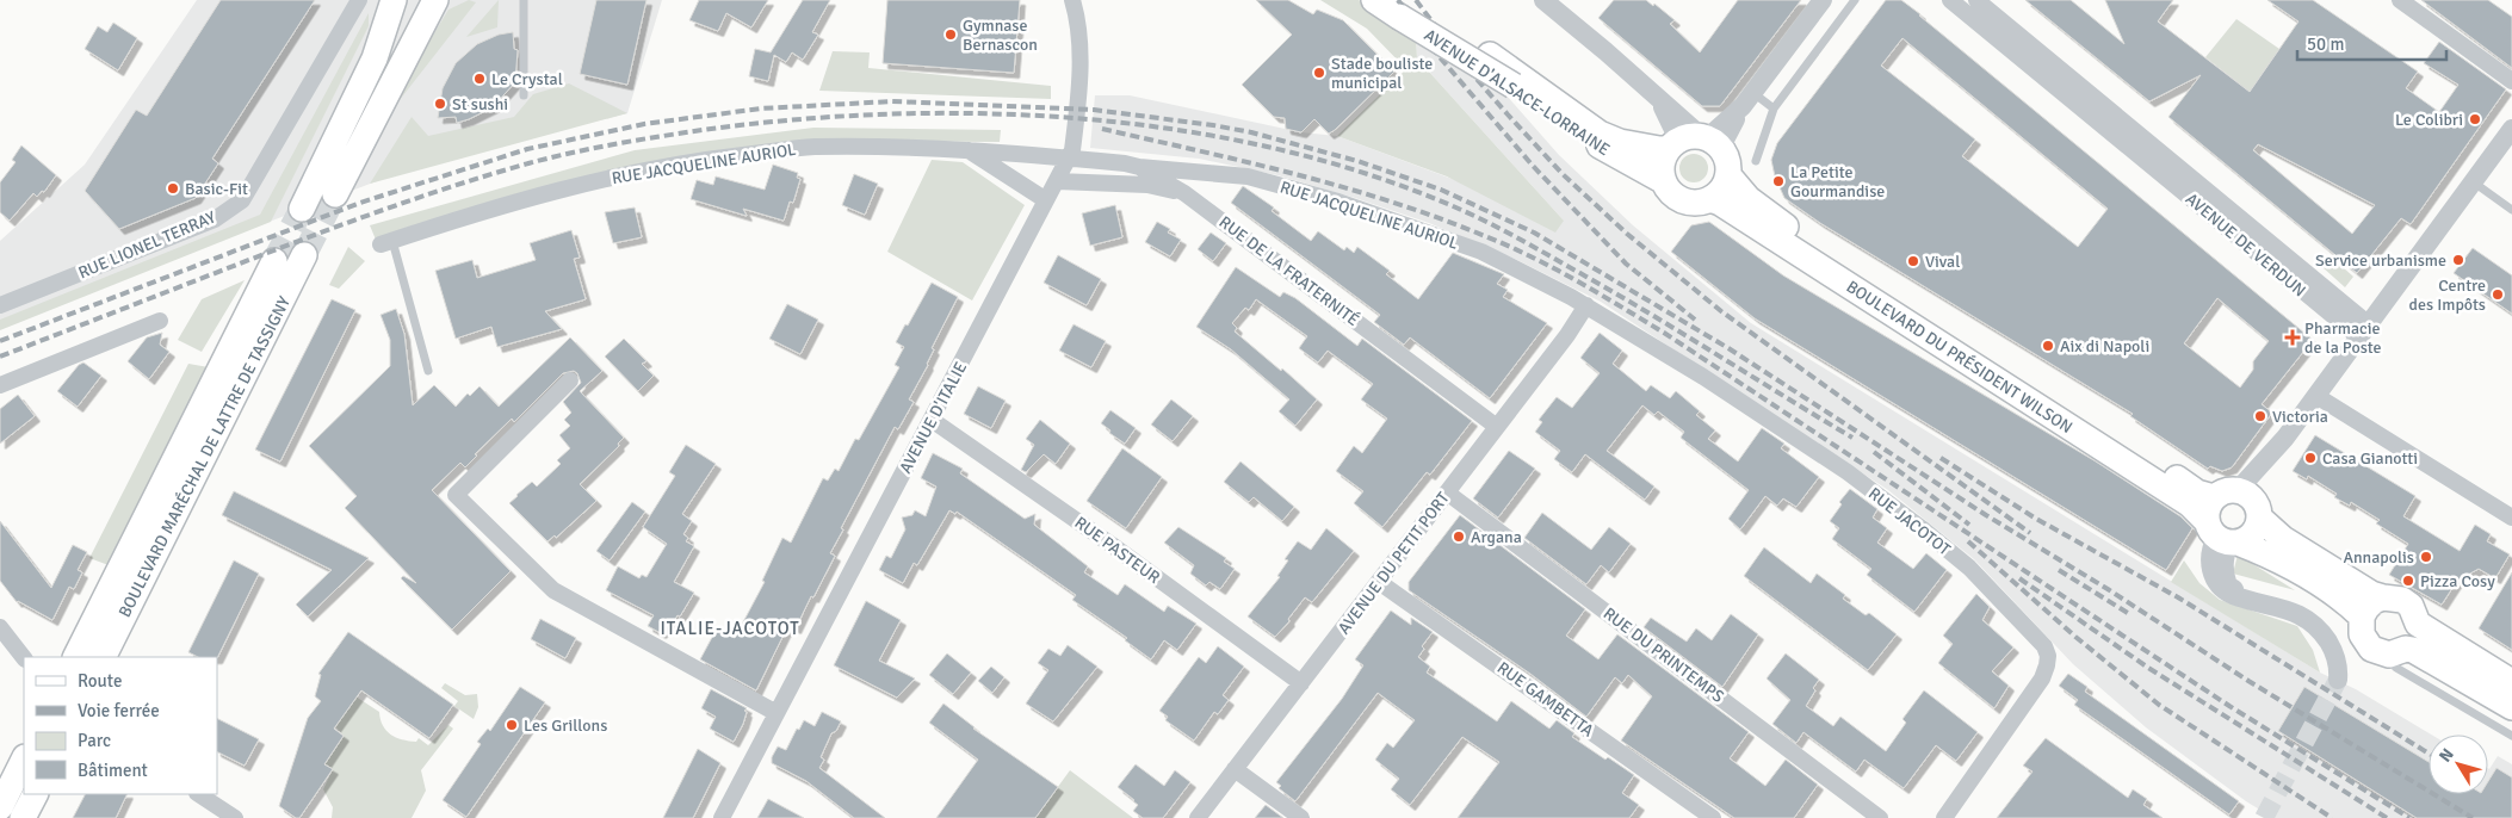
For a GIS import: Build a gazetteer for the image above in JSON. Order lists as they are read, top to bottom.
{
  "streets": {
    "main road": ["AVENUE D'ALSACE-LORRAINE", "BOULEVARD DU PRÉSIDENT WILSON", "BOULEVARD MARÉCHAL DE LATTRE DE TASSIGNY"],
    "street": [
      "RUE JACQUELINE AURIOL",
      "RUE LIONEL TERRAY",
      "AVENUE DE VERDUN",
      "RUE DE LA FRATERNITÉ",
      "AVENUE D'ITALIE",
      "RUE JACOTOT",
      "RUE PASTEUR",
      "AVENUE DU PETIT PORT",
      "RUE DU PRINTEMPS",
      "RUE GAMBETTA"
    ]
  },
  "crossings": [
    ["AVENUE D'ALSACE-LORRAINE", "BOULEVARD DU PRÉSIDENT WILSON"],
    ["RUE JACQUELINE AURIOL", "RUE DE LA FRATERNITÉ"],
    ["RUE JACQUELINE AURIOL", "AVENUE D'ITALIE"],
    ["RUE JACQUELINE AURIOL", "RUE JACOTOT"],
    ["RUE JACQUELINE AURIOL", "AVENUE DU PETIT PORT"],
    ["RUE DE LA FRATERNITÉ", "AVENUE D'ITALIE"],
    ["RUE DE LA FRATERNITÉ", "AVENUE DU PETIT PORT"],
    ["AVENUE D'ITALIE", "RUE PASTEUR"],
    ["RUE JACOTOT", "AVENUE DU PETIT PORT"],
    ["RUE PASTEUR", "AVENUE DU PETIT PORT"],
    ["AVENUE DU PETIT PORT", "RUE DU PRINTEMPS"],
    ["AVENUE DU PETIT PORT", "RUE GAMBETTA"]
  ],
  "districts": ["ITALIE-JACOTOT"],
  "places": {
    "other": [
      "Gymnase Bernascon",
      "Stade bouliste municipal",
      "Le Crystal",
      "St sushi",
      "Le Colibri",
      "La Petite Gourmandise",
      "Basic-Fit",
      "Service urbanisme",
      "Vival",
      "Centre des Impôts",
      "Aix di Napoli",
      "Victoria",
      "Casa Gianotti",
      "Argana",
      "Annapolis",
      "Pizza Cosy",
      "Les Grillons"
    ],
    "health": ["Pharmacie de la Poste"]
  },
  "legend": [
    "Route",
    "Voie ferrée",
    "Parc",
    "Bâtiment"
  ],
  "scale_bar": "50 m",
  "north": "top left"
}
